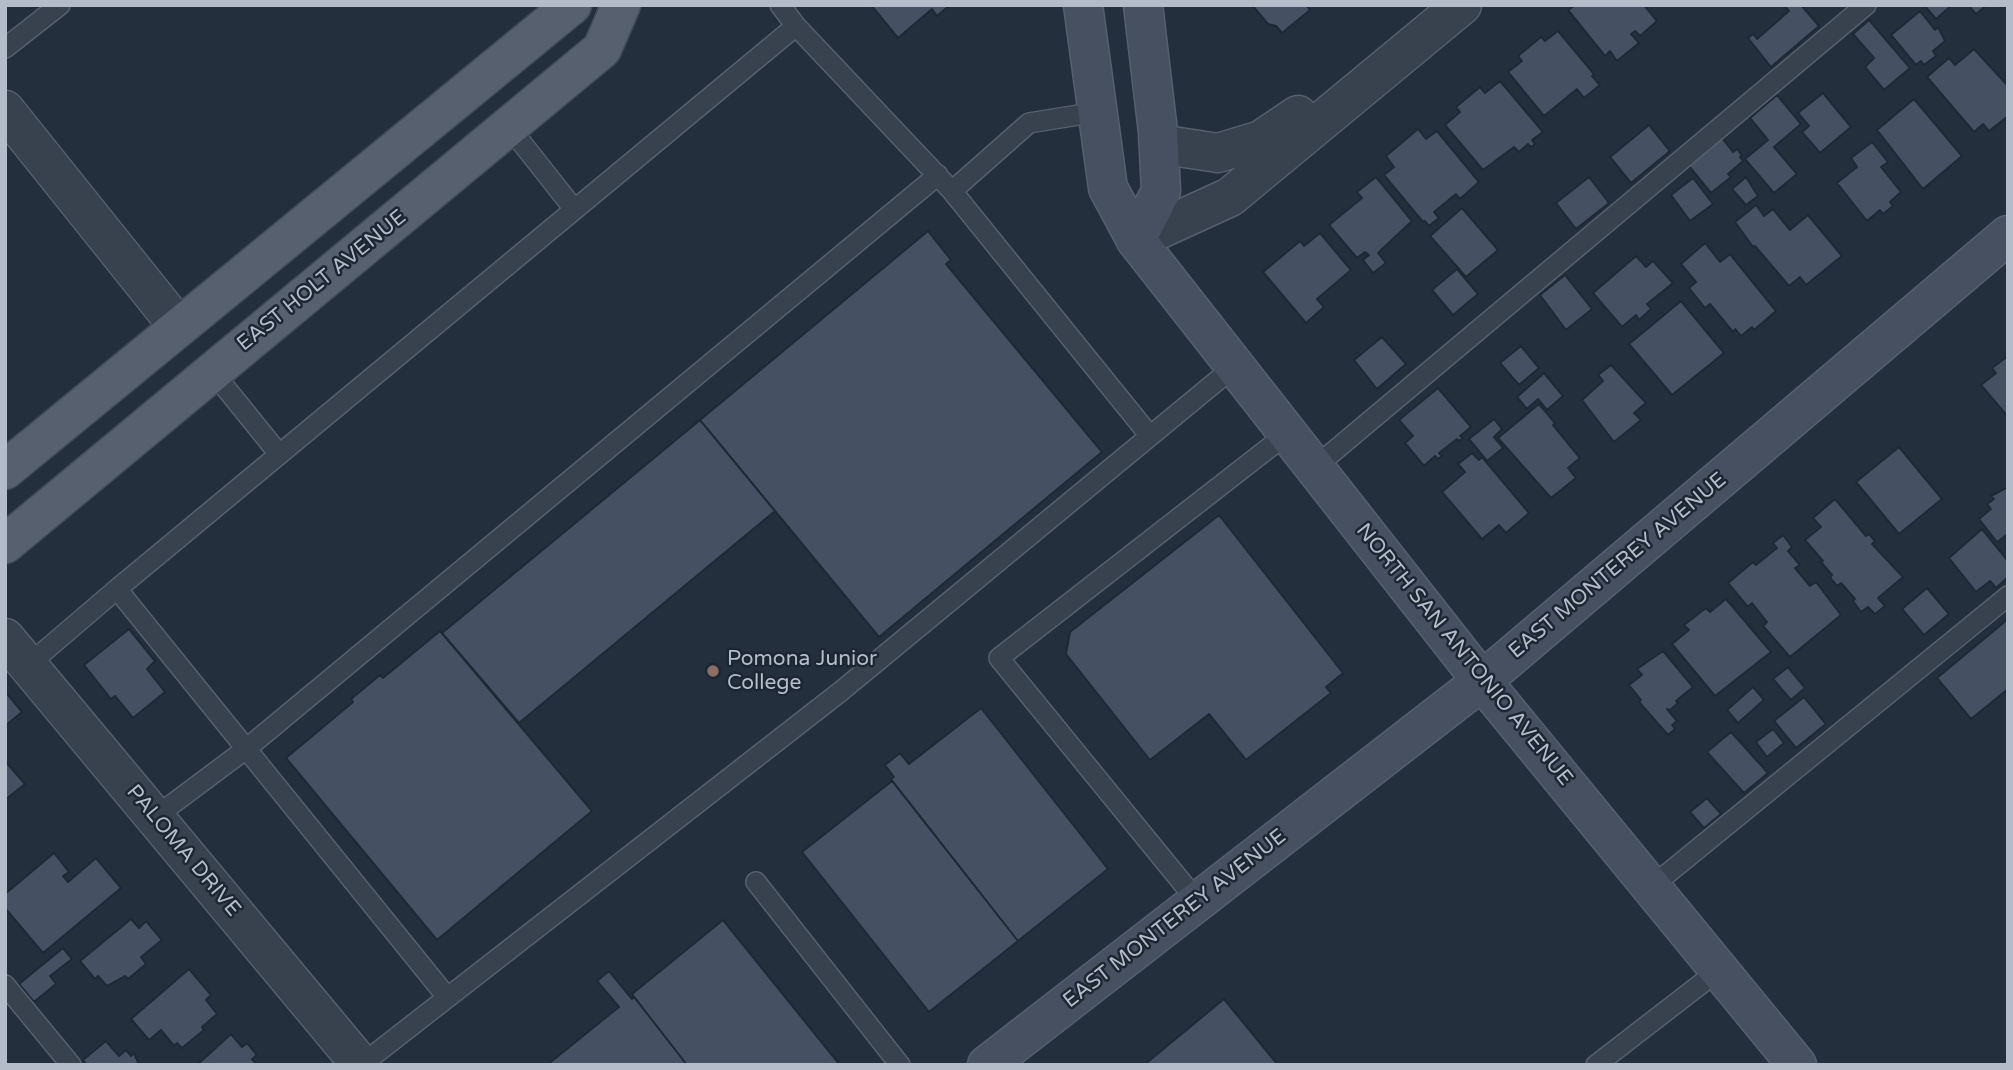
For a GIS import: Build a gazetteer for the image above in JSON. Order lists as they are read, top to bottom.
{
  "streets": {
    "main road": ["EAST HOLT AVENUE", "EAST MONTEREY AVENUE", "NORTH SAN ANTONIO AVENUE"],
    "street": ["PALOMA DRIVE"]
  },
  "crossings": [
    ["EAST MONTEREY AVENUE", "NORTH SAN ANTONIO AVENUE"]
  ],
  "places": ["Pomona Junior College"]
}
